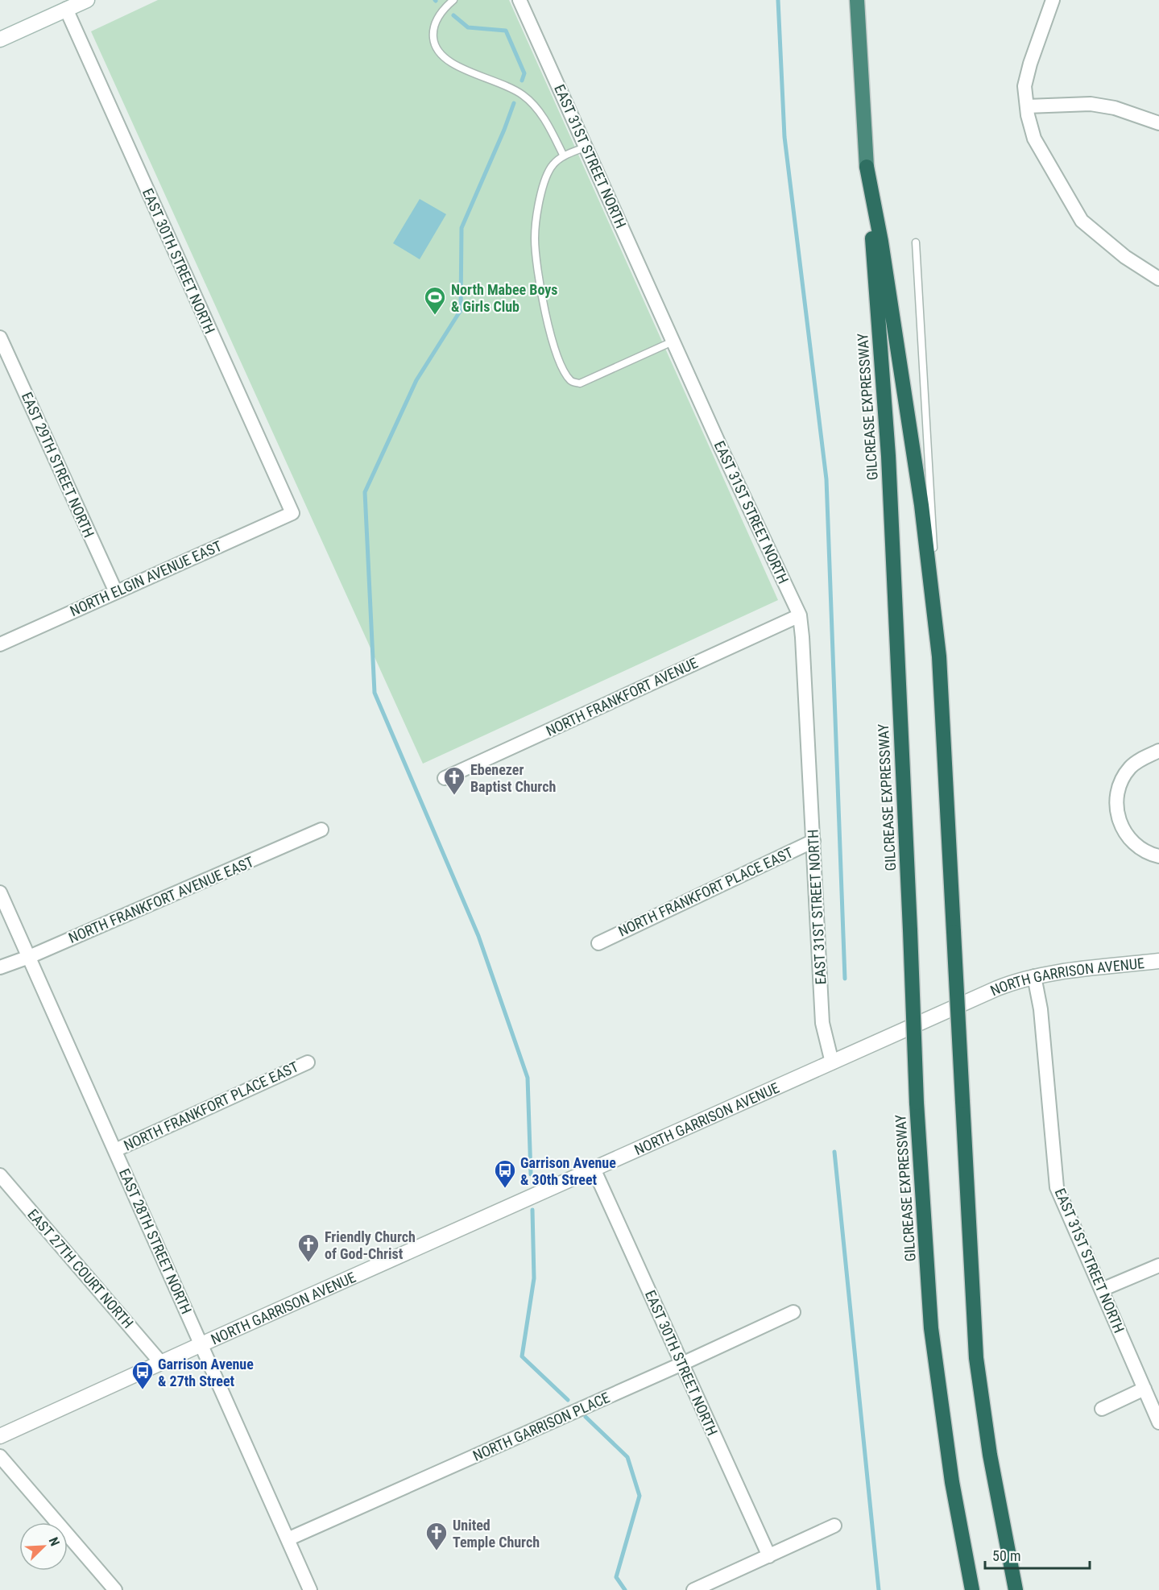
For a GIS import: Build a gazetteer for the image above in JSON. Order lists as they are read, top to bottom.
{
  "streets": {
    "highway": ["GILCREASE EXPRESSWAY"],
    "street": [
      "EAST 31ST STREET NORTH",
      "EAST 30TH STREET NORTH",
      "EAST 29TH STREET NORTH",
      "NORTH ELGIN AVENUE EAST",
      "NORTH FRANKFORT AVENUE",
      "NORTH FRANKFORT PLACE EAST",
      "NORTH FRANKFORT AVENUE EAST",
      "NORTH GARRISON AVENUE",
      "EAST 28TH STREET NORTH",
      "EAST 27TH COURT NORTH",
      "NORTH GARRISON PLACE"
    ]
  },
  "crossings": [
    ["EAST 31ST STREET NORTH", "NORTH FRANKFORT AVENUE"],
    ["EAST 31ST STREET NORTH", "NORTH FRANKFORT PLACE EAST"],
    ["EAST 31ST STREET NORTH", "NORTH GARRISON AVENUE"],
    ["EAST 30TH STREET NORTH", "NORTH ELGIN AVENUE EAST"],
    ["EAST 30TH STREET NORTH", "NORTH GARRISON AVENUE"],
    ["EAST 30TH STREET NORTH", "NORTH GARRISON PLACE"],
    ["EAST 29TH STREET NORTH", "NORTH ELGIN AVENUE EAST"],
    ["NORTH FRANKFORT PLACE EAST", "EAST 28TH STREET NORTH"],
    ["NORTH FRANKFORT AVENUE EAST", "EAST 28TH STREET NORTH"],
    ["NORTH GARRISON AVENUE", "EAST 28TH STREET NORTH"],
    ["NORTH GARRISON AVENUE", "EAST 27TH COURT NORTH"],
    ["EAST 28TH STREET NORTH", "NORTH GARRISON PLACE"]
  ],
  "places": {
    "sports": ["North Mabee Boys & Girls Club"],
    "church": ["Ebenezer Baptist Church", "Friendly Church of God-Christ", "United Temple Church"],
    "bus stop": ["Garrison Avenue & 30th Street", "Garrison Avenue & 27th Street"]
  },
  "scale_bar": "50 m",
  "north": "top right"
}
